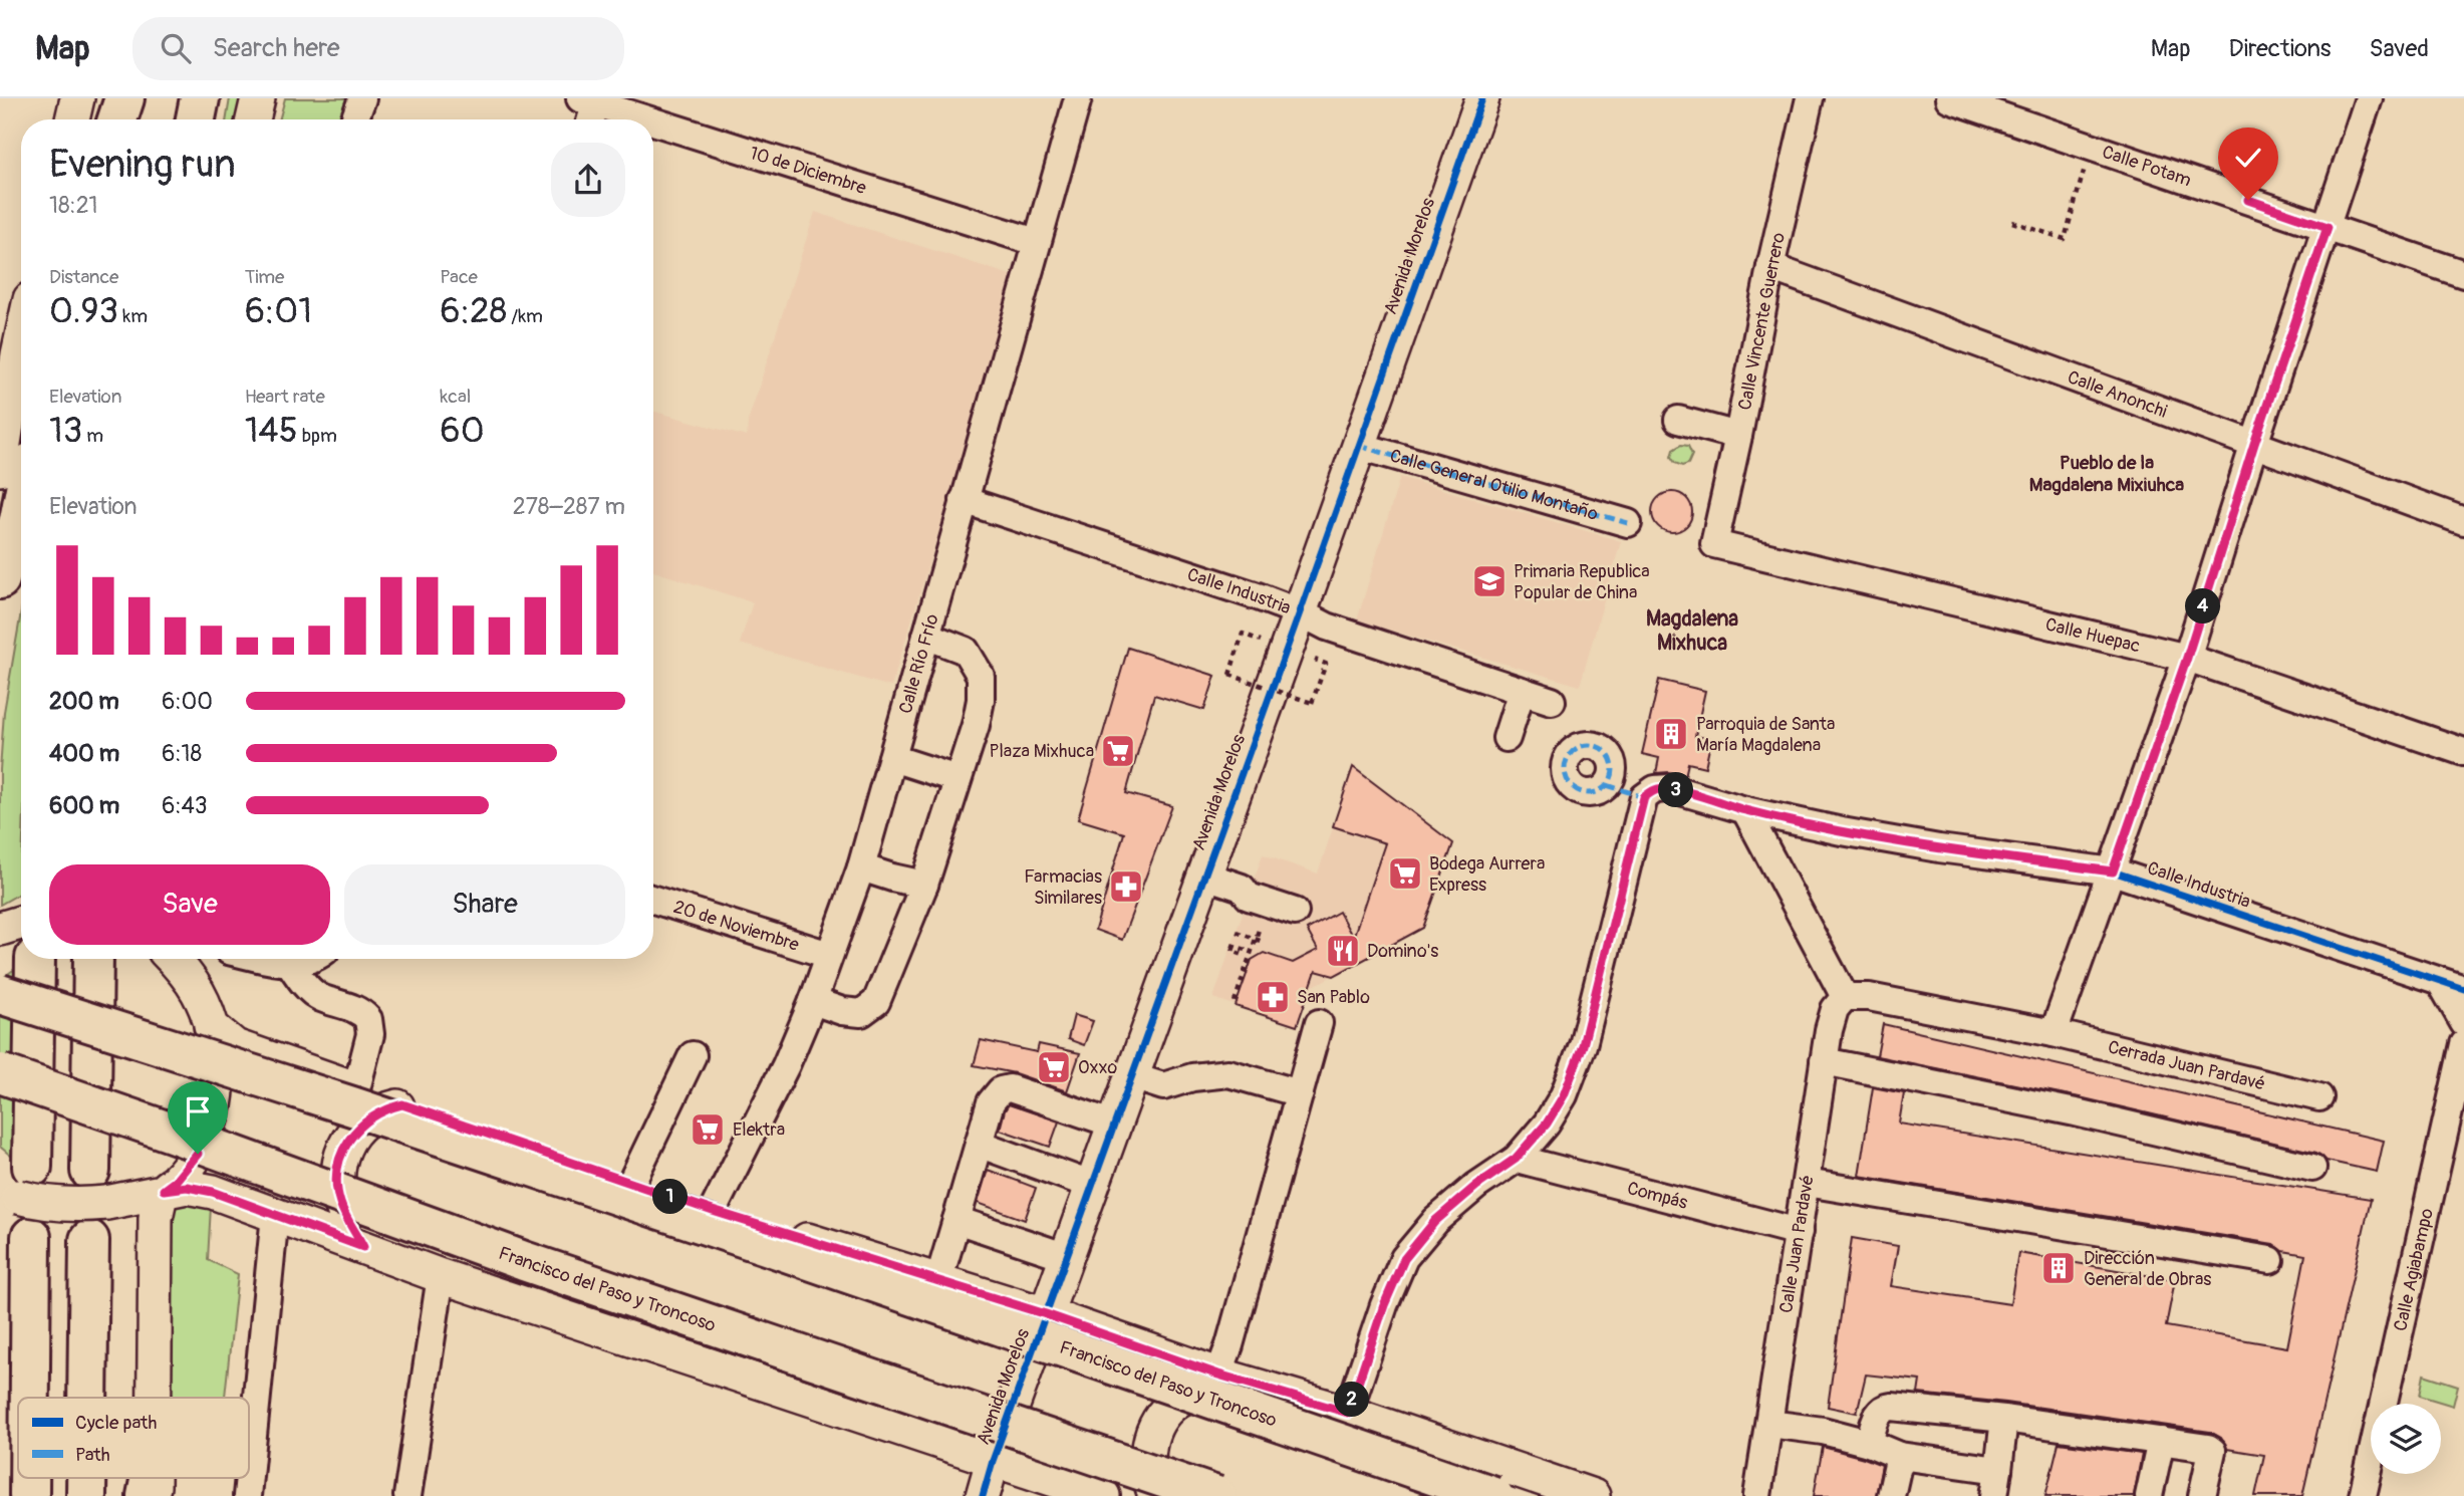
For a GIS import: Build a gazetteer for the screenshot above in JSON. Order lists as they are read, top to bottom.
{
  "streets": {
    "highway": ["Francisco del Paso y Troncoso"],
    "main road": ["Avenida Morelos"],
    "street": [
      "Calle Potam",
      "10 de Diciembre",
      "Calle Vincente Guerrero",
      "Calle Anonchi",
      "Calle General Otilio Montaño",
      "Calle Industria",
      "Calle Huepac",
      "Calle Río Frío",
      "20 de Noviembre",
      "Cerrada Juan Pardavé",
      "Compás",
      "Calle Juan Pardavé",
      "Calle Agiabampo"
    ]
  },
  "crossings": [
    ["10 de Diciembre", "Calle Río Frío"],
    ["Avenida Morelos", "Calle General Otilio Montaño"],
    ["Avenida Morelos", "Calle Industria"],
    ["Avenida Morelos", "Francisco del Paso y Troncoso"],
    ["Calle Vincente Guerrero", "Calle Anonchi"],
    ["Calle Vincente Guerrero", "Calle Huepac"],
    ["Calle Industria", "Calle Río Frío"],
    ["Calle Río Frío", "20 de Noviembre"],
    ["Calle Río Frío", "Francisco del Paso y Troncoso"],
    ["Compás", "Calle Juan Pardavé"]
  ],
  "districts": ["Pueblo de la Magdalena Mixiuhca", "Magdalena Mixhuca"],
  "places": {
    "school or university": ["Primaria Republica Popular de China"],
    "building": ["Parroquia de Santa María Magdalena", "Dirección General de Obras"],
    "supermarket": [
      "Plaza Mixhuca",
      "Bodega Aurrera Express",
      "Oxxo",
      "Elektra"
    ],
    "pharmacy": ["Farmacias Similares", "San Pablo"],
    "restaurant": ["Domino's"]
  },
  "legend": ["Cycle path", "Path"],
  "page": {
    "header": "Map",
    "search": "Search here",
    "nav": ["Map", "Directions", "Saved"],
    "heading": ["Evening run", "18:21"],
    "stats": [
      ["Distance", "0.93 km"],
      ["Time", "6:01"],
      ["Pace", "6:28 /km"],
      ["Elevation", "13 m"],
      ["Heart rate", "145 bpm"],
      ["kcal", "60"]
    ],
    "chart": ["Elevation", "278–287 m"],
    "pins": [
      "4",
      "3",
      "1",
      "2"
    ],
    "list": [
      {
        "name": "200 m",
        "note": "6:00"
      },
      {
        "name": "400 m",
        "note": "6:18"
      },
      {
        "name": "600 m",
        "note": "6:43"
      }
    ],
    "buttons": ["Save", "Share"]
  }
}
